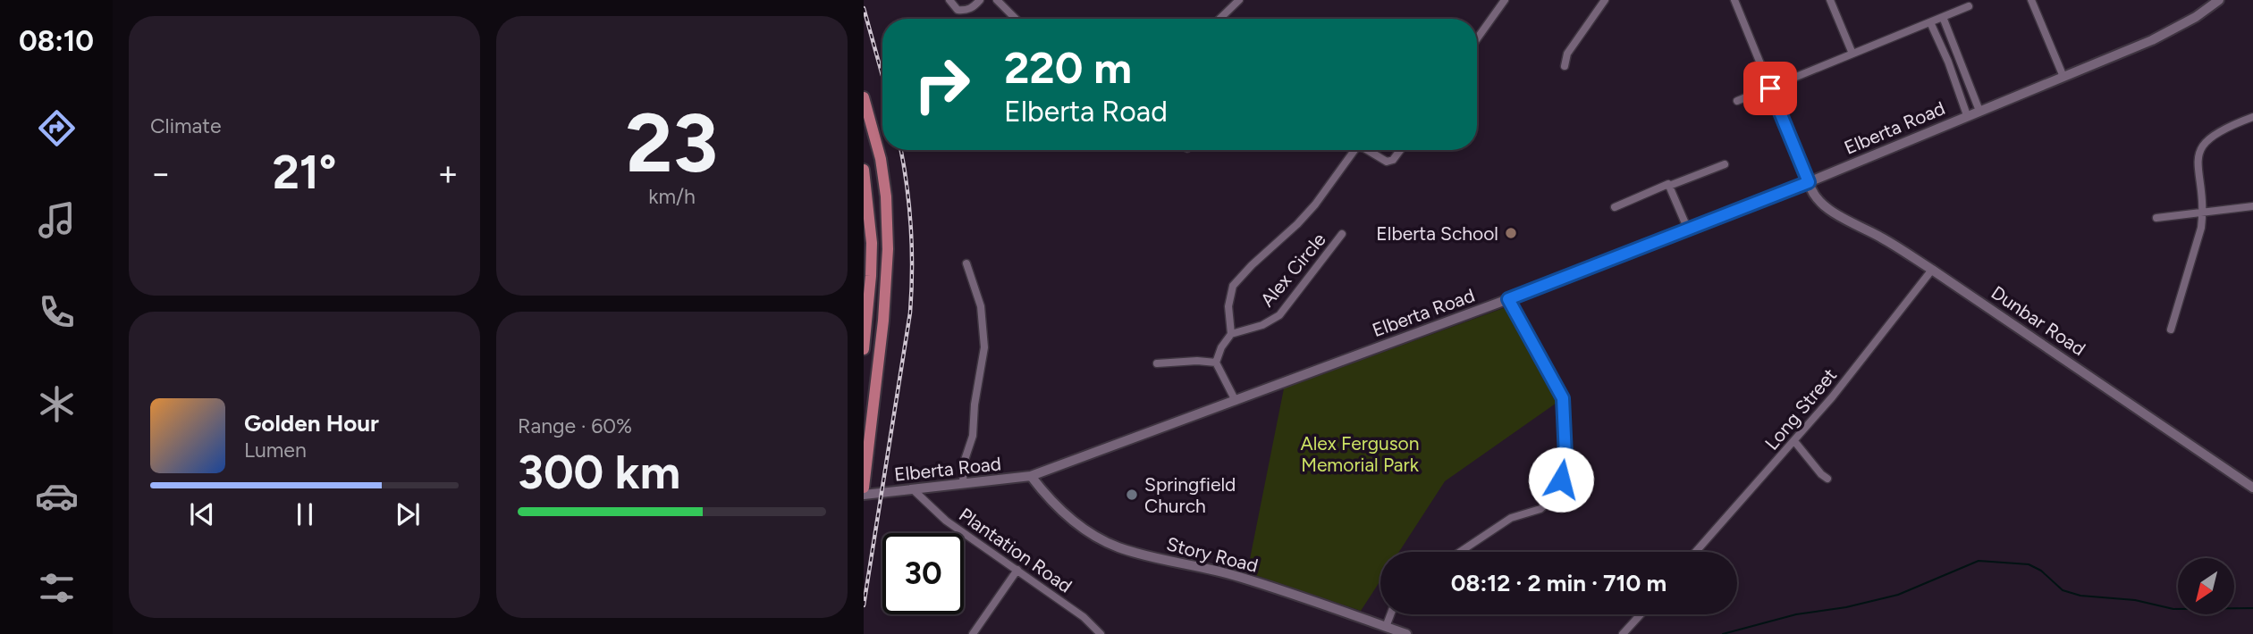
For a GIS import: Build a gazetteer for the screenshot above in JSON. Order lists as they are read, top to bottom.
{
  "streets": {
    "street": [
      "Elberta Road",
      "Alex Circle",
      "Dunbar Road",
      "Long Street",
      "Plantation Road",
      "Story Road"
    ]
  },
  "crossings": [
    ["Elberta Road", "Dunbar Road"],
    ["Elberta Road", "Plantation Road"],
    ["Elberta Road", "Story Road"],
    ["Dunbar Road", "Long Street"]
  ],
  "parks": ["Alex Ferguson Memorial Park"],
  "places": ["Elberta School", "Springfield Church"],
  "north": "bottom left",
  "page": {
    "tabs": "08:10",
    "tile": [
      "Climate",
      ["23", "km/h"],
      ["Range · 60%", "300 km"]
    ],
    "turn": ["220 m", "Elberta Road"],
    "heat": ["−", "21°", "+"],
    "song": ["Golden Hour", "Lumen"],
    "limit": "30",
    "trip": "08:12 · 2 min · 710 m"
  }
}
